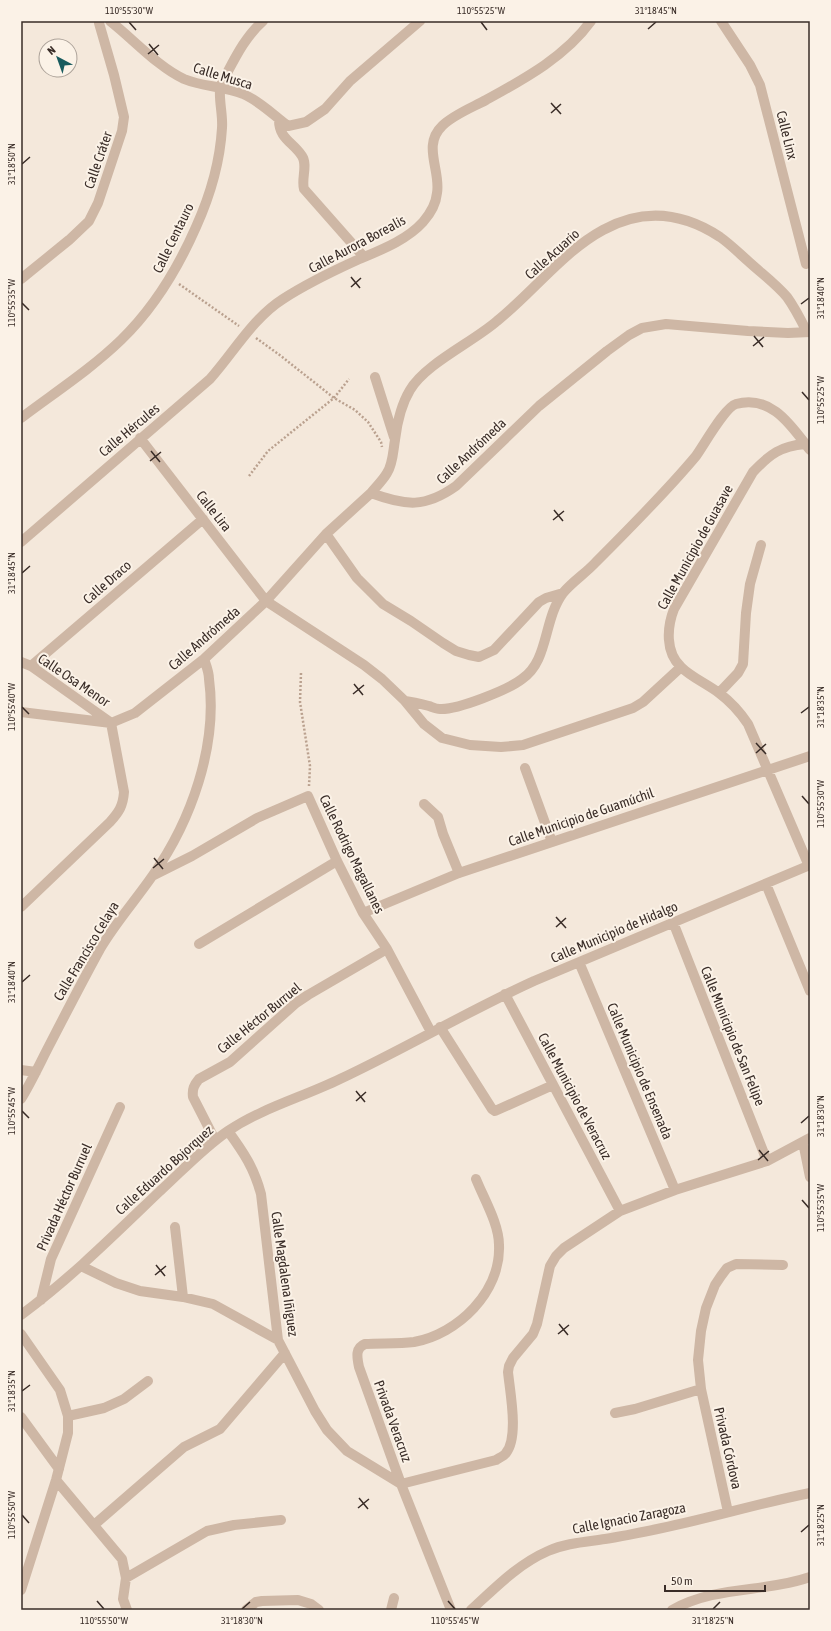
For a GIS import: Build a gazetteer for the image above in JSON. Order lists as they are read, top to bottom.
{
  "streets": {
    "street": [
      "Calle Musca",
      "Calle Linx",
      "Calle Cráter",
      "Calle Centauro",
      "Calle Aurora Borealis",
      "Calle Acuario",
      "Calle Hércules",
      "Calle Andrómeda",
      "Calle Lira",
      "Calle Municipio de Guasave",
      "Calle Draco",
      "Calle Osa Menor",
      "Calle Municipio de Guamúchil",
      "Calle Rodrigo Magallanes",
      "Calle Municipio de Hidalgo",
      "Calle Francisco Celaya",
      "Calle Héctor Burruel",
      "Calle Municipio de San Felipe",
      "Calle Municipio de Ensenada",
      "Calle Municipio de Veracruz",
      "Calle Eduardo Bojorquez",
      "Privada Héctor Burruel",
      "Calle Magdalena Iñiguez",
      "Privada Veracruz",
      "Privada Córdova",
      "Calle Ignacio Zaragoza"
    ]
  },
  "crossings": [
    ["Calle Musca", "Calle Centauro"],
    ["Calle Aurora Borealis", "Calle Hércules"],
    ["Calle Acuario", "Calle Andrómeda"],
    ["Calle Hércules", "Calle Lira"],
    ["Calle Andrómeda", "Calle Lira"],
    ["Calle Andrómeda", "Calle Osa Menor"],
    ["Calle Andrómeda", "Calle Francisco Celaya"],
    ["Calle Lira", "Calle Draco"],
    ["Calle Draco", "Calle Osa Menor"],
    ["Calle Municipio de Guamúchil", "Calle Rodrigo Magallanes"],
    ["Calle Rodrigo Magallanes", "Calle Municipio de Hidalgo"],
    ["Calle Rodrigo Magallanes", "Calle Héctor Burruel"],
    ["Calle Rodrigo Magallanes", "Calle Municipio de Veracruz"],
    ["Calle Rodrigo Magallanes", "Calle Eduardo Bojorquez"],
    ["Calle Municipio de Hidalgo", "Calle Municipio de San Felipe"],
    ["Calle Municipio de Hidalgo", "Calle Municipio de Ensenada"],
    ["Calle Municipio de Hidalgo", "Calle Municipio de Veracruz"],
    ["Calle Municipio de Hidalgo", "Calle Eduardo Bojorquez"],
    ["Calle Héctor Burruel", "Calle Eduardo Bojorquez"],
    ["Calle Eduardo Bojorquez", "Privada Héctor Burruel"],
    ["Calle Eduardo Bojorquez", "Calle Magdalena Iñiguez"],
    ["Calle Magdalena Iñiguez", "Privada Veracruz"],
    ["Privada Córdova", "Calle Ignacio Zaragoza"]
  ],
  "scale_bar": "50 m",
  "north": "top left",
  "coordinates": [
    "110°55'30\"W",
    "110°55'25\"W",
    "31°18'45\"N",
    "31°18'50\"N",
    "31°18'40\"N",
    "110°55'35\"W",
    "110°55'40\"W",
    "31°18'35\"N",
    "110°55'45\"W",
    "31°18'30\"N",
    "110°55'50\"W",
    "31°18'25\"N"
  ]
}
